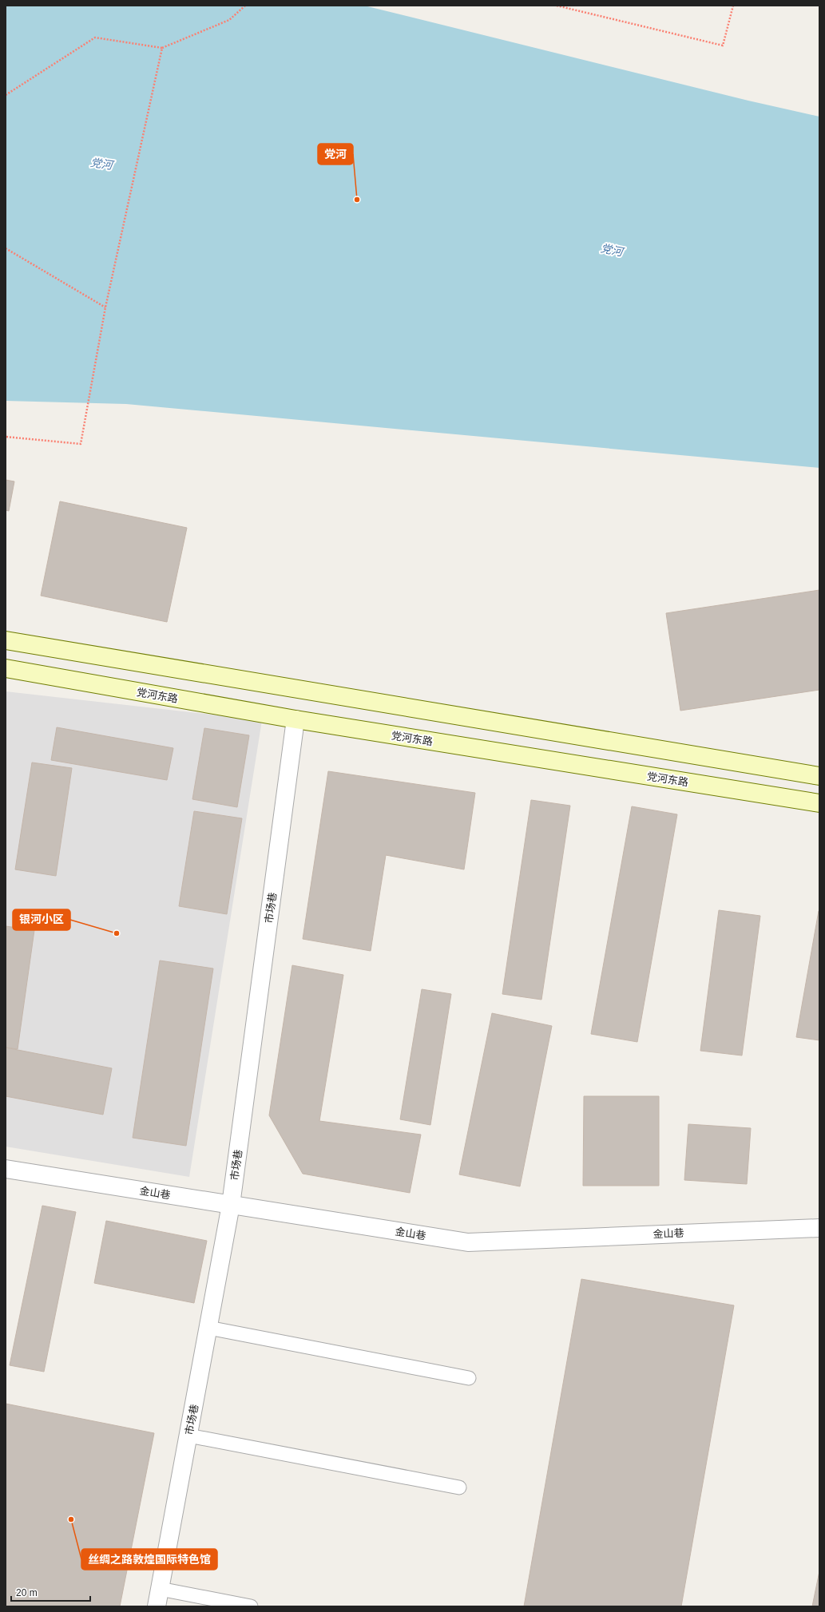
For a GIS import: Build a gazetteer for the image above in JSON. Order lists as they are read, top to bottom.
{
  "streets": {
    "main road": ["党河东路"],
    "street": ["市场巷", "金山巷"]
  },
  "crossings": [
    ["党河东路", "市场巷"],
    ["市场巷", "金山巷"]
  ],
  "water": ["党河"],
  "places": ["党河", "银河小区", "丝绸之路敦煌国际特色馆"],
  "scale_bar": "20 m"
}
